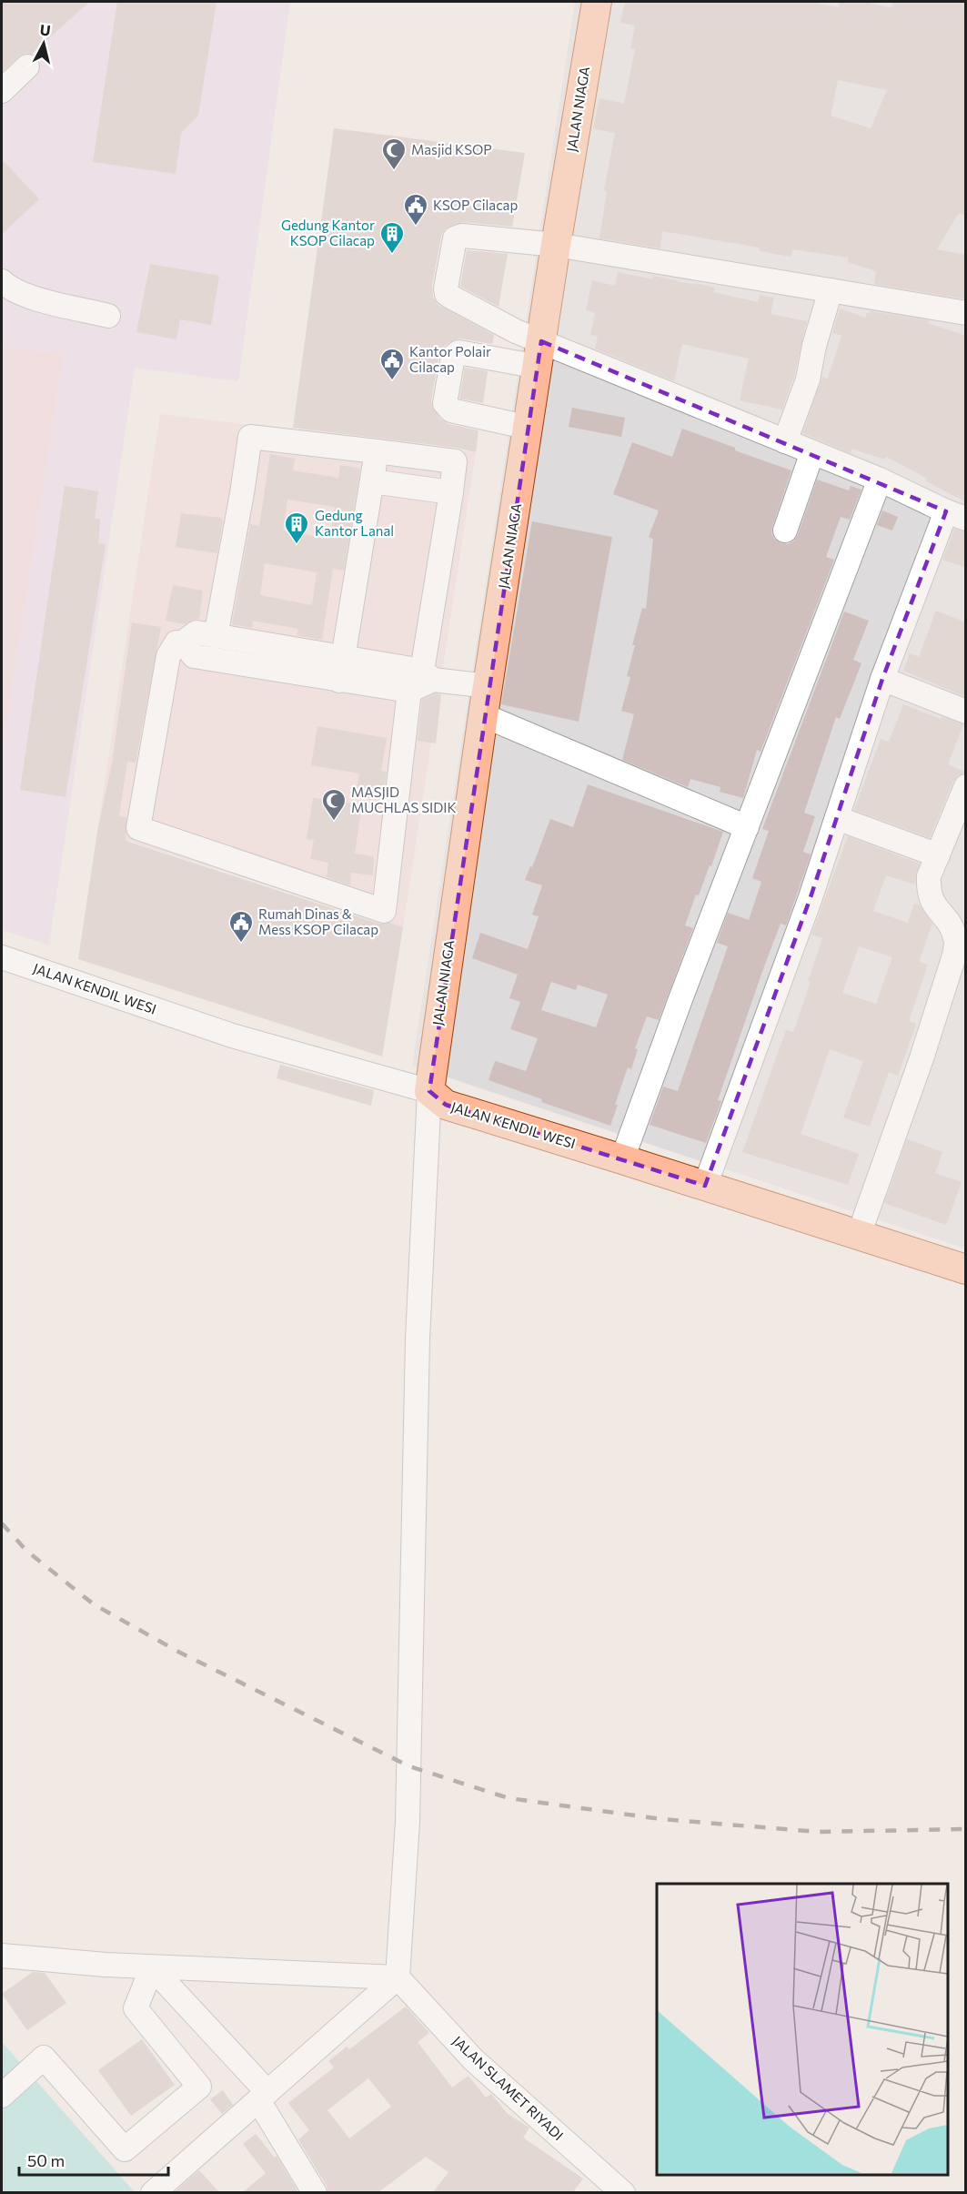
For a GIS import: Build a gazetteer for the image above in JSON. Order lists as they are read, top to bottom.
{
  "streets": {
    "main road": ["JALAN NIAGA", "JALAN KENDIL WESI"],
    "street": ["JALAN SLAMET RIYADI"]
  },
  "crossings": [
    ["JALAN NIAGA", "JALAN KENDIL WESI"]
  ],
  "places": {
    "mosque": ["Masjid KSOP", "MASJID MUCHLAS SIDIK"],
    "public building": ["KSOP Cilacap", "Kantor Polair Cilacap", "Rumah Dinas & Mess KSOP Cilacap"],
    "building": ["Gedung Kantor KSOP Cilacap", "Gedung Kantor Lanal"]
  },
  "scale_bar": "50 m",
  "north": "top"
}
